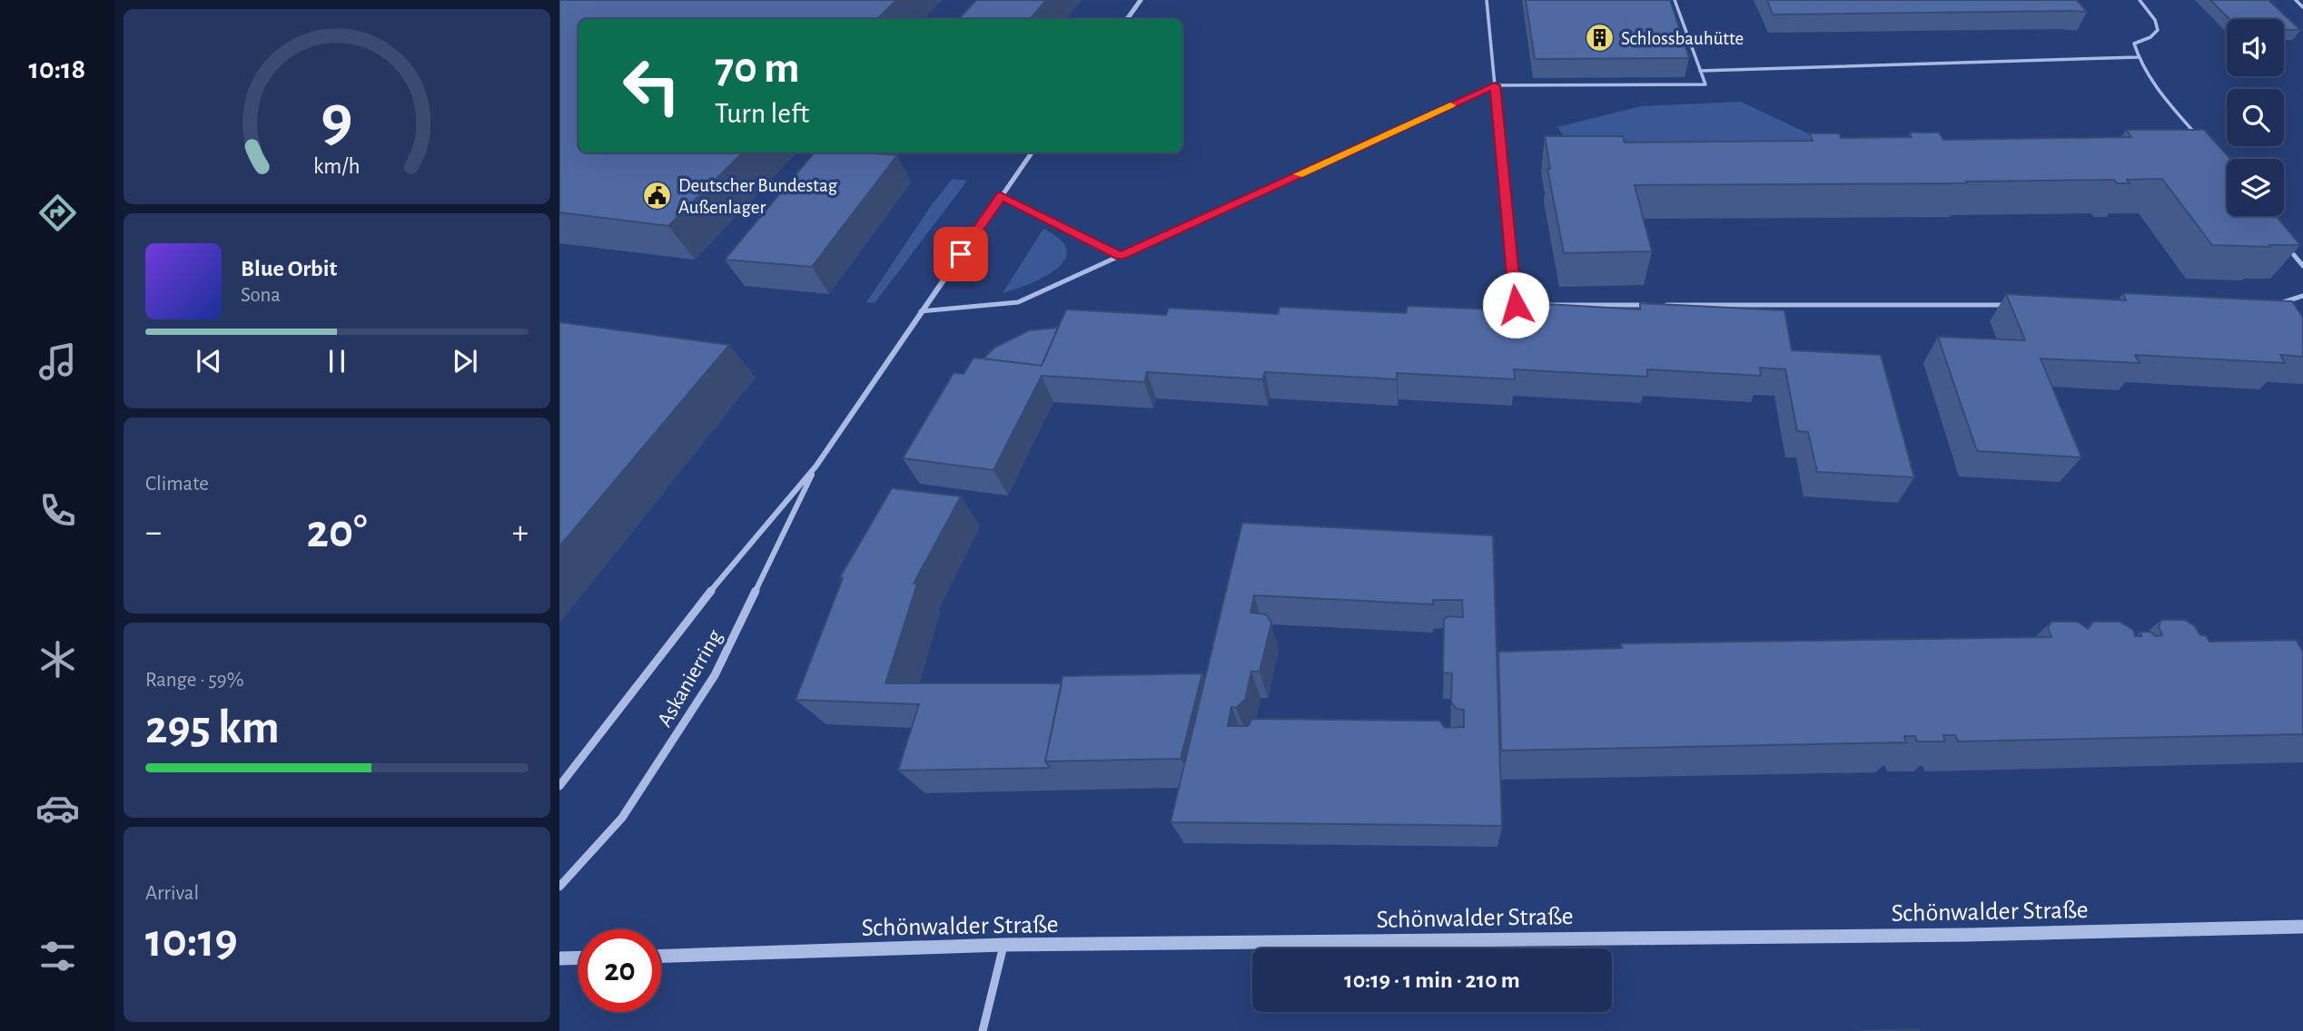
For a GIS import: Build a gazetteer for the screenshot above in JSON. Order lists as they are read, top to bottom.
{
  "streets": {
    "street": ["Askanierring", "Schönwalder Straße"]
  },
  "places": {
    "building": ["Schlossbauhütte"],
    "public building": ["Deutscher Bundestag Außenlager"]
  },
  "page": {
    "tabs": "10:18",
    "turn": ["70 m", "Turn left"],
    "song": ["Blue Orbit", "Sona"],
    "tile": [
      "Climate",
      ["Range · 59%", "295 km"],
      ["Arrival", "10:19"]
    ],
    "heat": ["−", "20°", "+"],
    "limit": "20",
    "trip": "10:19 · 1 min · 210 m",
    "gauge": ["9", "km/h"]
  }
}
